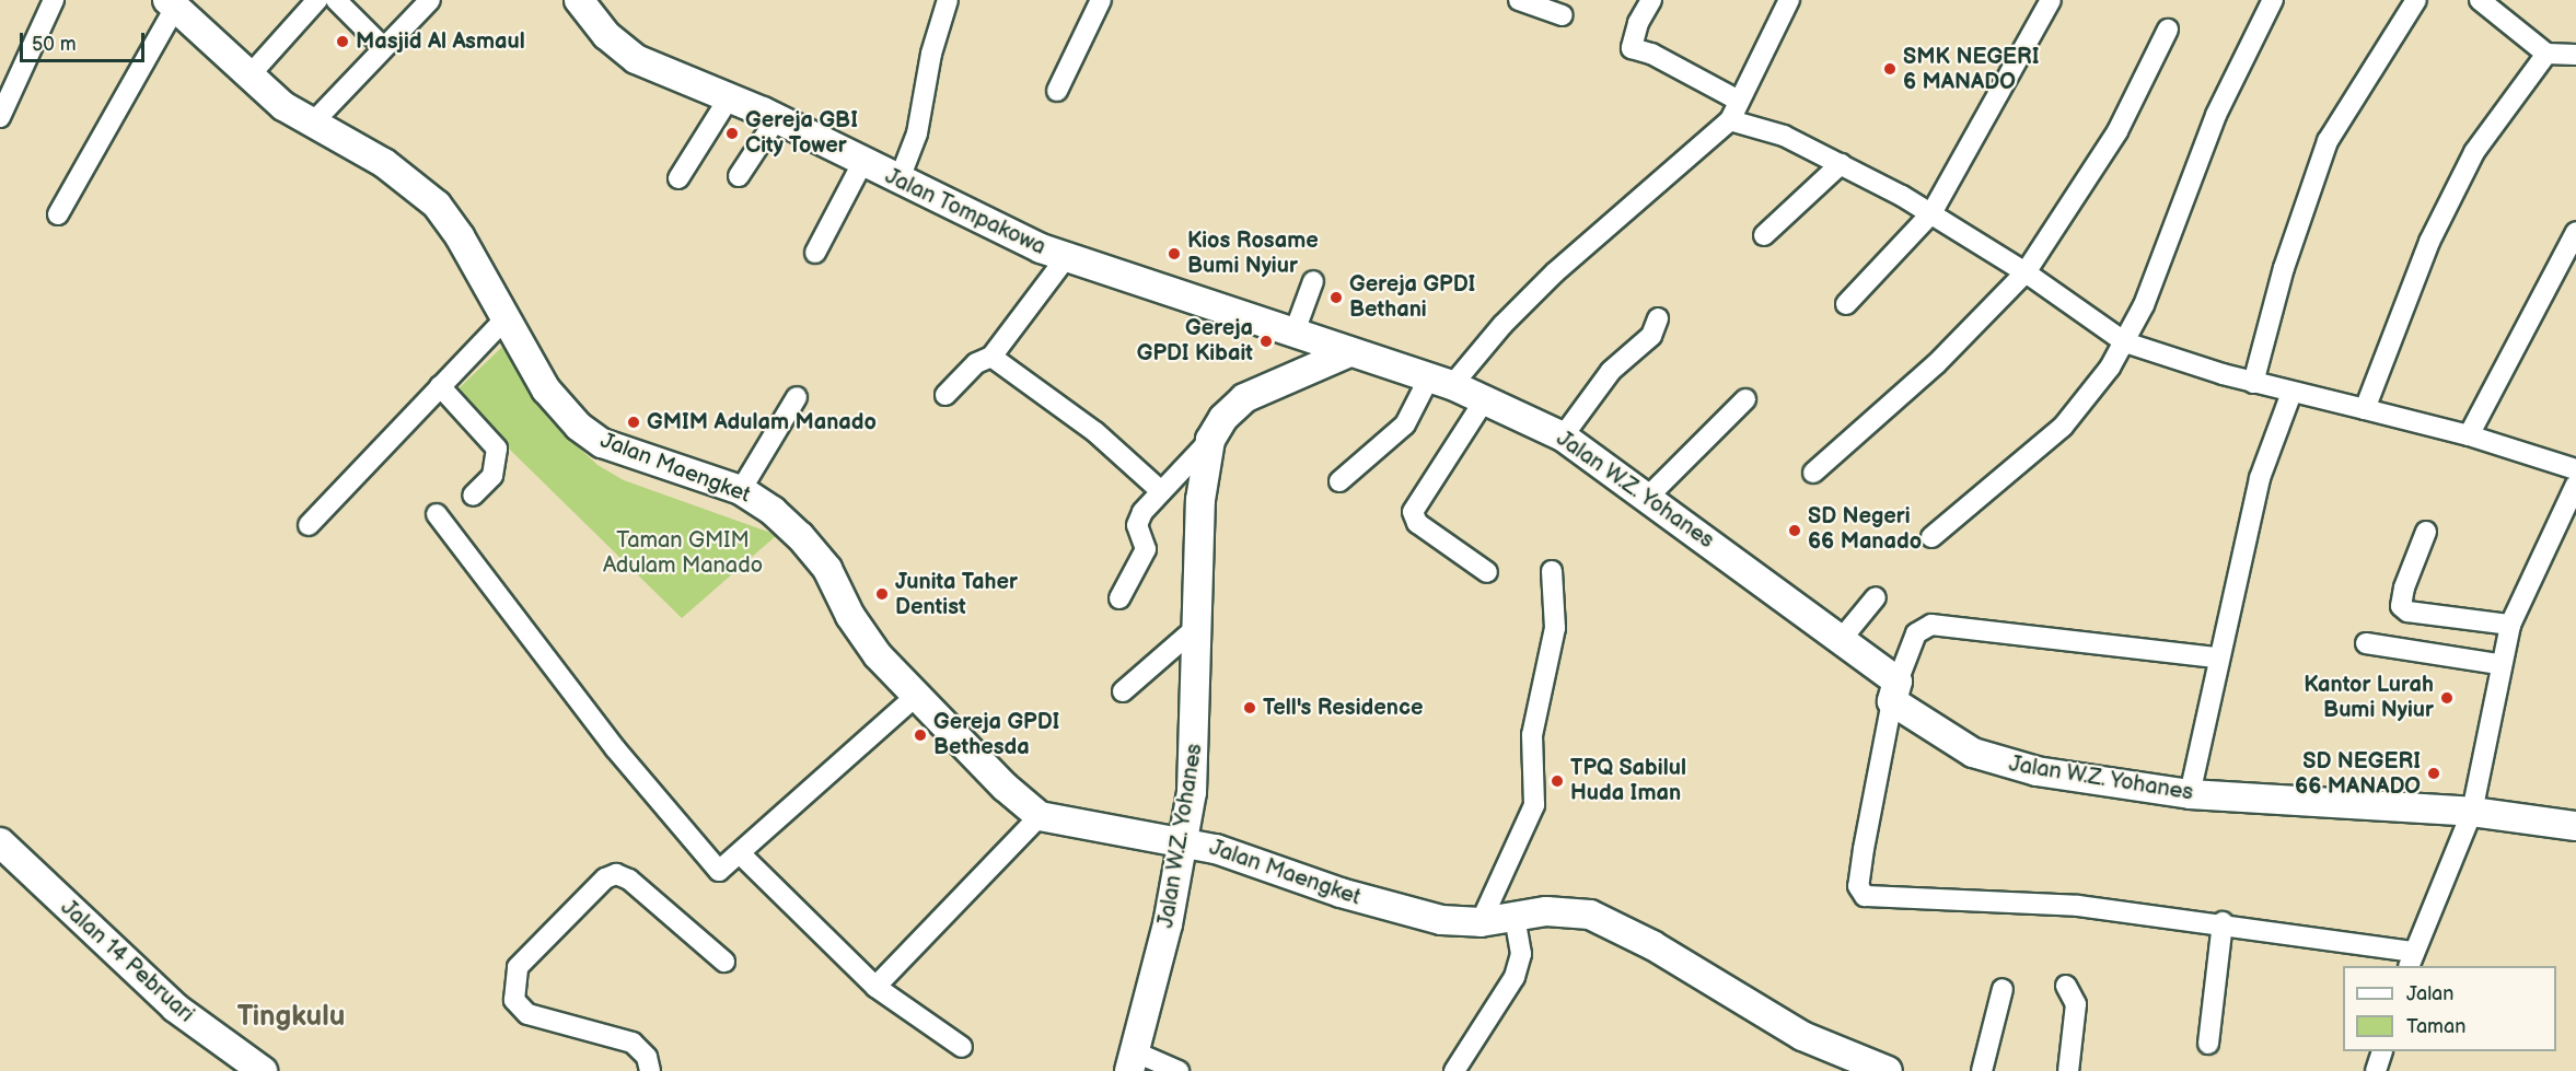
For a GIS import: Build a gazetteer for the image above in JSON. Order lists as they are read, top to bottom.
{
  "streets": {
    "street": [
      "Jalan Tompakowa",
      "Jalan Maengket",
      "Jalan W.Z. Yohanes",
      "Jalan 14 Pebruari"
    ]
  },
  "crossings": [
    ["Jalan Tompakowa", "Jalan W.Z. Yohanes"],
    ["Jalan Maengket", "Jalan W.Z. Yohanes"]
  ],
  "districts": ["Tingkulu"],
  "parks": ["Taman GMIM Adulam Manado"],
  "places": [
    "Masjid Al Asmaul",
    "SMK NEGERI 6 MANADO",
    "Gereja GBI City Tower",
    "Kios Rosame Bumi Nyiur",
    "Gereja GPDI Bethani",
    "Gereja GPDI Kibait",
    "GMIM Adulam Manado",
    "SD Negeri 66 Manado",
    "Junita Taher Dentist",
    "Kantor Lurah Bumi Nyiur",
    "Tell's Residence",
    "Gereja GPDI Bethesda",
    "SD NEGERI 66 MANADO",
    "TPQ Sabilul Huda Iman"
  ],
  "legend": ["Jalan", "Taman"],
  "scale_bar": "50 m"
}
